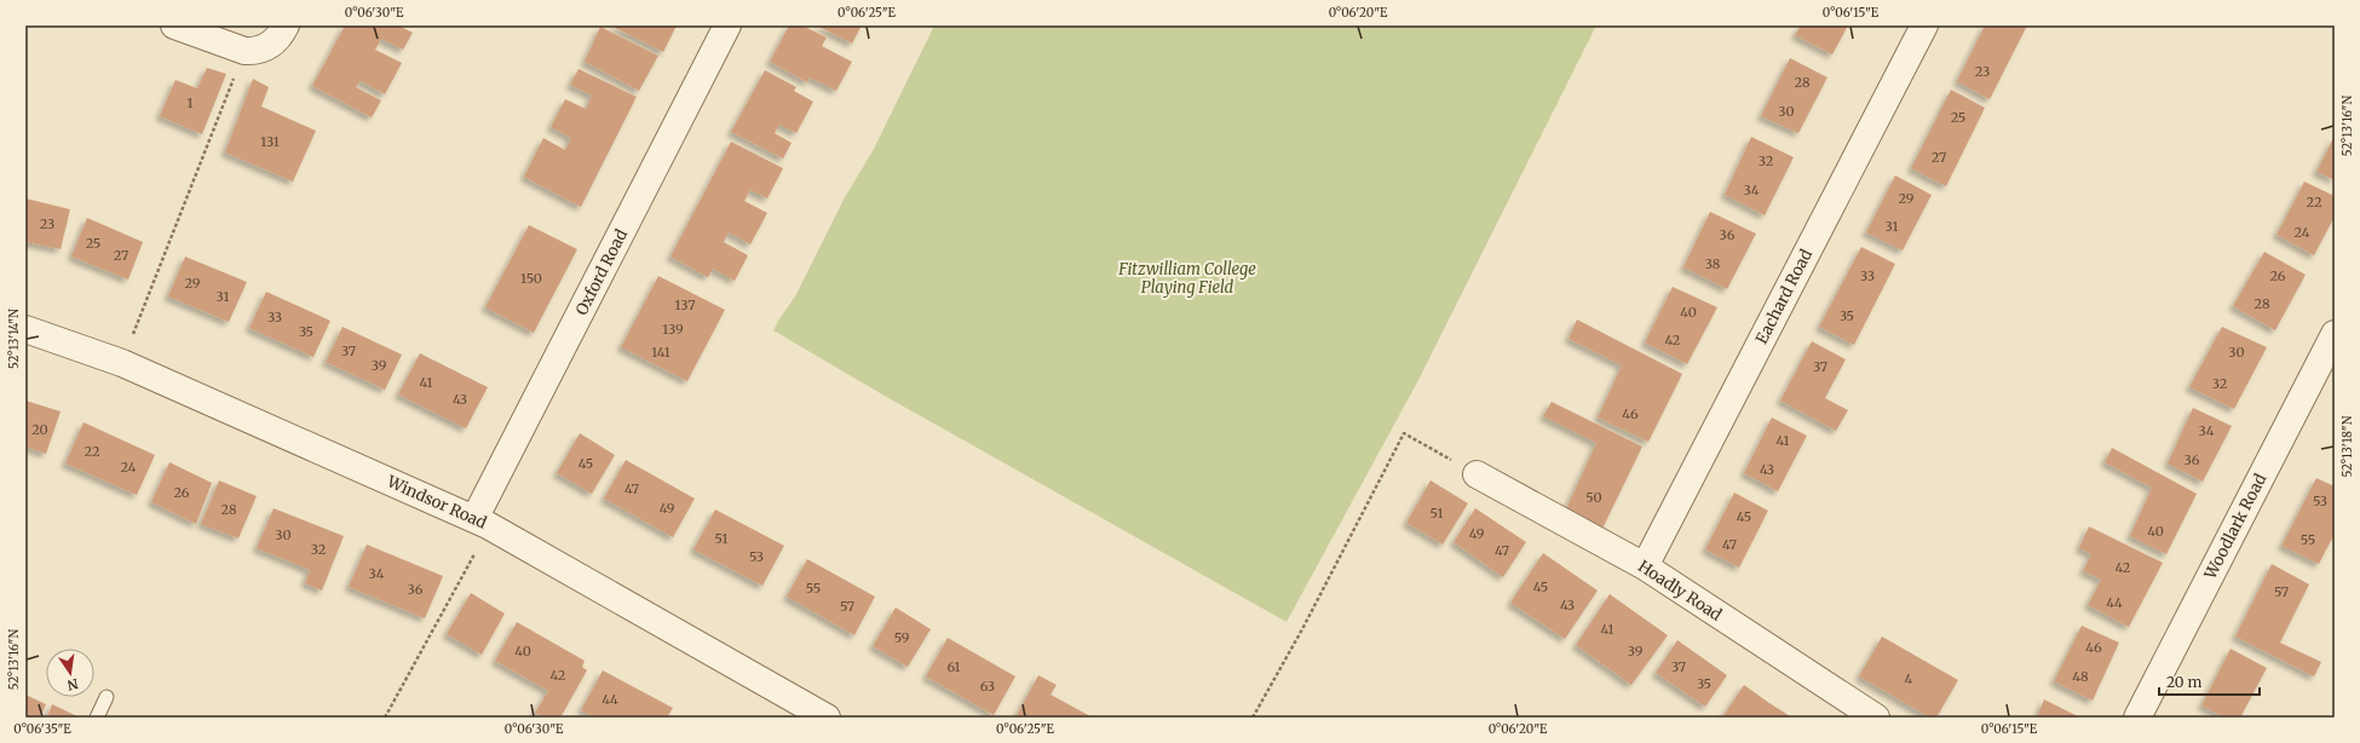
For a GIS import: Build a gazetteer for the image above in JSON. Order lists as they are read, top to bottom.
{
  "streets": {
    "street": [
      "Oxford Road",
      "Eachard Road",
      "Windsor Road",
      "Woodlark Road",
      "Hoadly Road"
    ]
  },
  "crossings": [
    ["Oxford Road", "Windsor Road"],
    ["Eachard Road", "Hoadly Road"]
  ],
  "parks": ["Fitzwilliam College Playing Field"],
  "house_numbers": [
    "23",
    "28",
    "1",
    "30",
    "25",
    "131",
    "27",
    "32",
    "34",
    "29",
    "22",
    "23",
    "31",
    "24",
    "36",
    "25",
    "27",
    "38",
    "33",
    "26",
    "150",
    "29",
    "31",
    "28",
    "137",
    "40",
    "35",
    "33",
    "139",
    "35",
    "42",
    "37",
    "141",
    "30",
    "39",
    "37",
    "41",
    "32",
    "43",
    "46",
    "20",
    "34",
    "41",
    "22",
    "36",
    "45",
    "24",
    "43",
    "47",
    "26",
    "50",
    "53",
    "49",
    "28",
    "51",
    "45",
    "40",
    "49",
    "30",
    "51",
    "55",
    "47",
    "32",
    "47",
    "53",
    "42",
    "34",
    "45",
    "55",
    "36",
    "57",
    "44",
    "43",
    "57",
    "41",
    "59",
    "46",
    "40",
    "39",
    "61",
    "37",
    "42",
    "48",
    "4",
    "35",
    "63",
    "44"
  ],
  "scale_bar": "20 m",
  "north": "bottom",
  "coordinates": [
    "0°06'30\"E",
    "0°06'25\"E",
    "0°06'20\"E",
    "0°06'15\"E",
    "52°13'16\"N",
    "52°13'14\"N",
    "52°13'18\"N",
    "0°06'35\"E"
  ]
}
